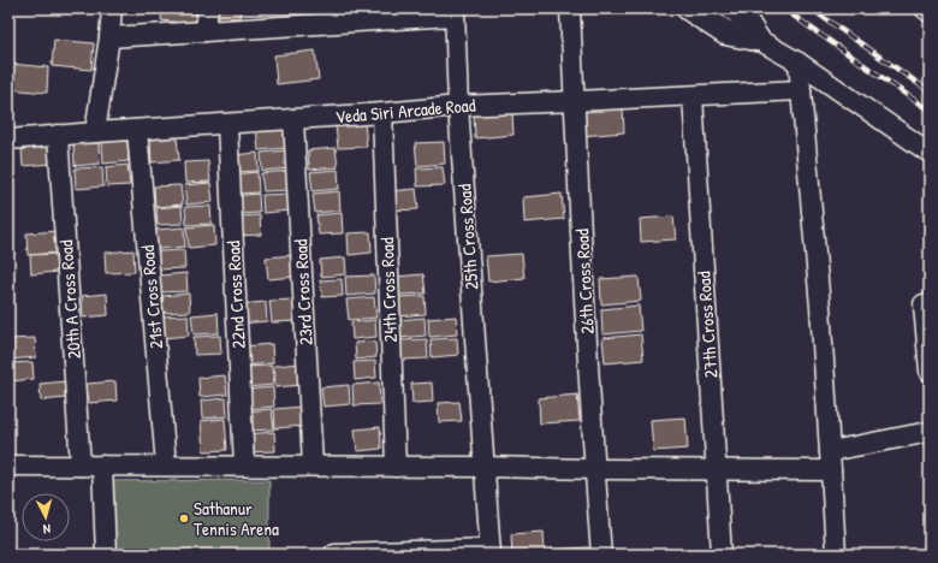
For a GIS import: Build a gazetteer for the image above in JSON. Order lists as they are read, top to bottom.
{
  "streets": {
    "street": [
      "Veda Siri Arcade Road",
      "25th Cross Road",
      "26th Cross Road",
      "24th Cross Road",
      "23rd Cross Road",
      "22nd Cross Road",
      "21st Cross Road",
      "20th A Cross Road",
      "27th Cross Road"
    ]
  },
  "crossings": [
    ["Veda Siri Arcade Road", "25th Cross Road"],
    ["Veda Siri Arcade Road", "26th Cross Road"],
    ["Veda Siri Arcade Road", "24th Cross Road"],
    ["Veda Siri Arcade Road", "23rd Cross Road"],
    ["Veda Siri Arcade Road", "22nd Cross Road"],
    ["Veda Siri Arcade Road", "21st Cross Road"],
    ["Veda Siri Arcade Road", "20th A Cross Road"],
    ["Veda Siri Arcade Road", "27th Cross Road"]
  ],
  "places": ["Sathanur Tennis Arena"],
  "north": "bottom"
}
